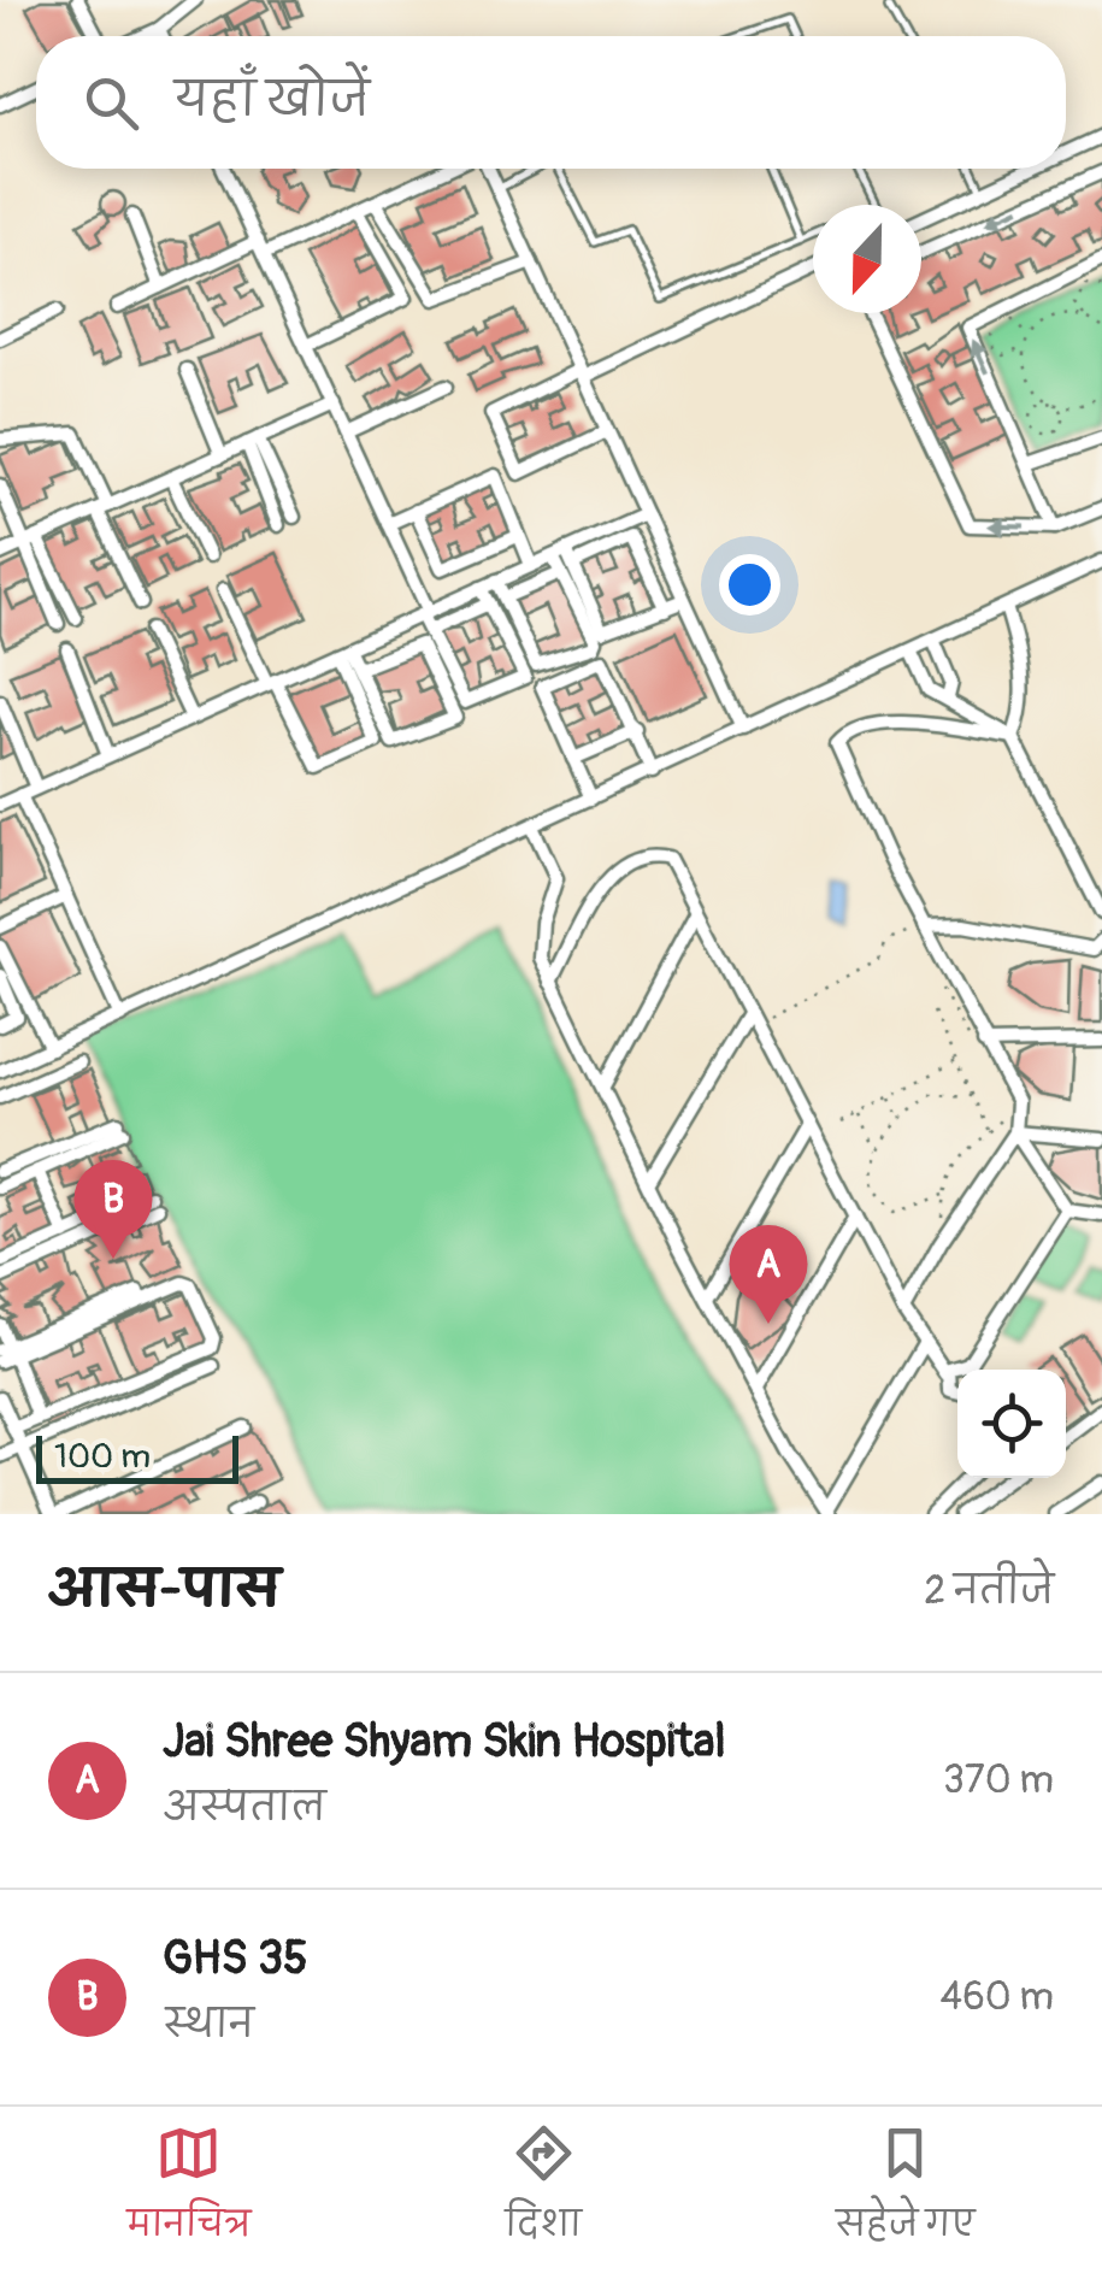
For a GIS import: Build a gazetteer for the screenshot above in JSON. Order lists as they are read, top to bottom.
{
  "scale_bar": "100 m",
  "north": "bottom",
  "page": {
    "search": "यहाँ खोजें",
    "pins": ["B", "A"],
    "scale": "100 m",
    "heading": ["आस-पास", "2 नतीजे"],
    "list": [
      {
        "mark": "A",
        "name": "Jai Shree Shyam Skin Hospital",
        "note": "अस्पताल",
        "value": "370 m"
      },
      {
        "mark": "B",
        "name": "GHS 35",
        "note": "स्थान",
        "value": "460 m"
      }
    ],
    "nav": ["मानचित्र", "दिशा", "सहेजे गए"]
  }
}
